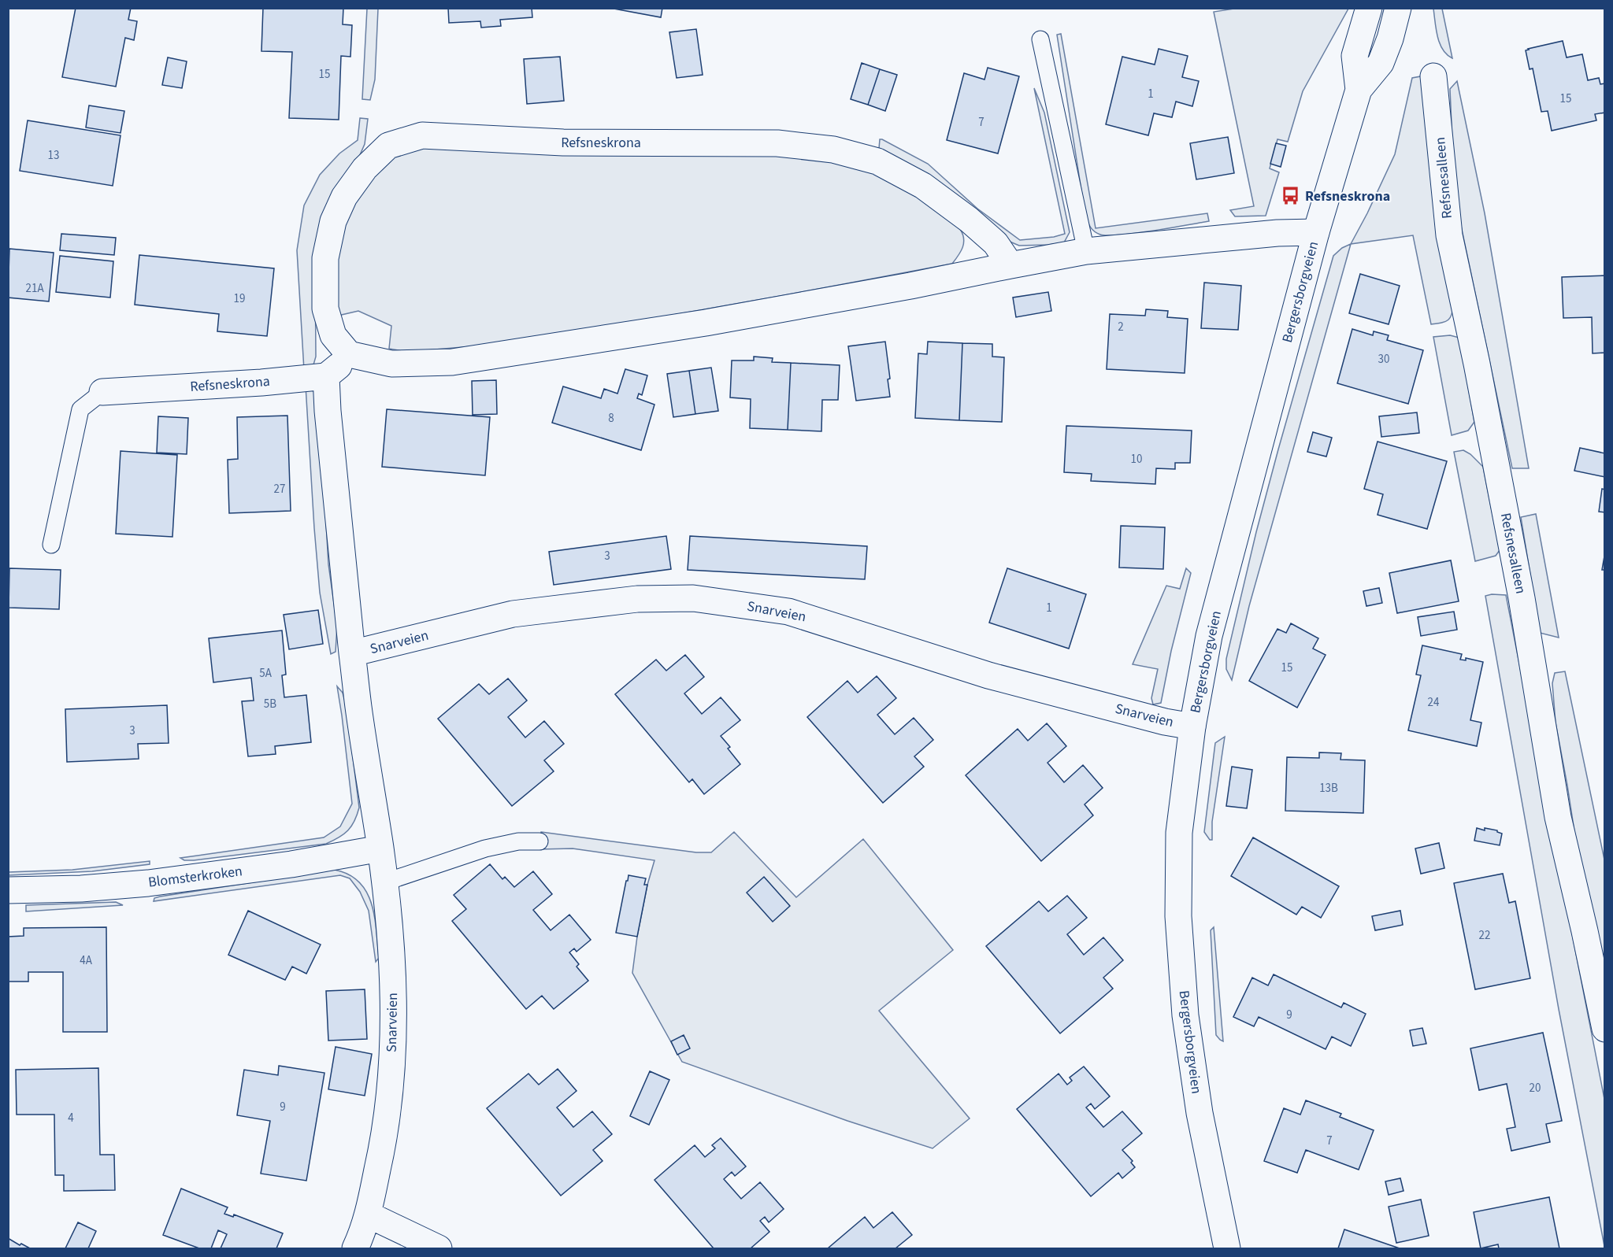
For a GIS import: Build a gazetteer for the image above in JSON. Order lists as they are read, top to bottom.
{
  "streets": {
    "street": [
      "Refsneskrona",
      "Refsnesalleen",
      "Bergersborgveien",
      "Snarveien",
      "Blomsterkroken"
    ]
  },
  "crossings": [
    ["Refsneskrona", "Snarveien"],
    ["Bergersborgveien", "Snarveien"],
    ["Snarveien", "Blomsterkroken"]
  ],
  "places": {
    "bus stop": ["Refsneskrona"]
  },
  "house_numbers": [
    "15",
    "1",
    "15",
    "7",
    "13",
    "21A",
    "19",
    "2",
    "30",
    "8",
    "10",
    "27",
    "3",
    "1",
    "15",
    "5A",
    "24",
    "5B",
    "3",
    "13B",
    "22",
    "4A",
    "9",
    "20",
    "9",
    "4",
    "7"
  ]
}
